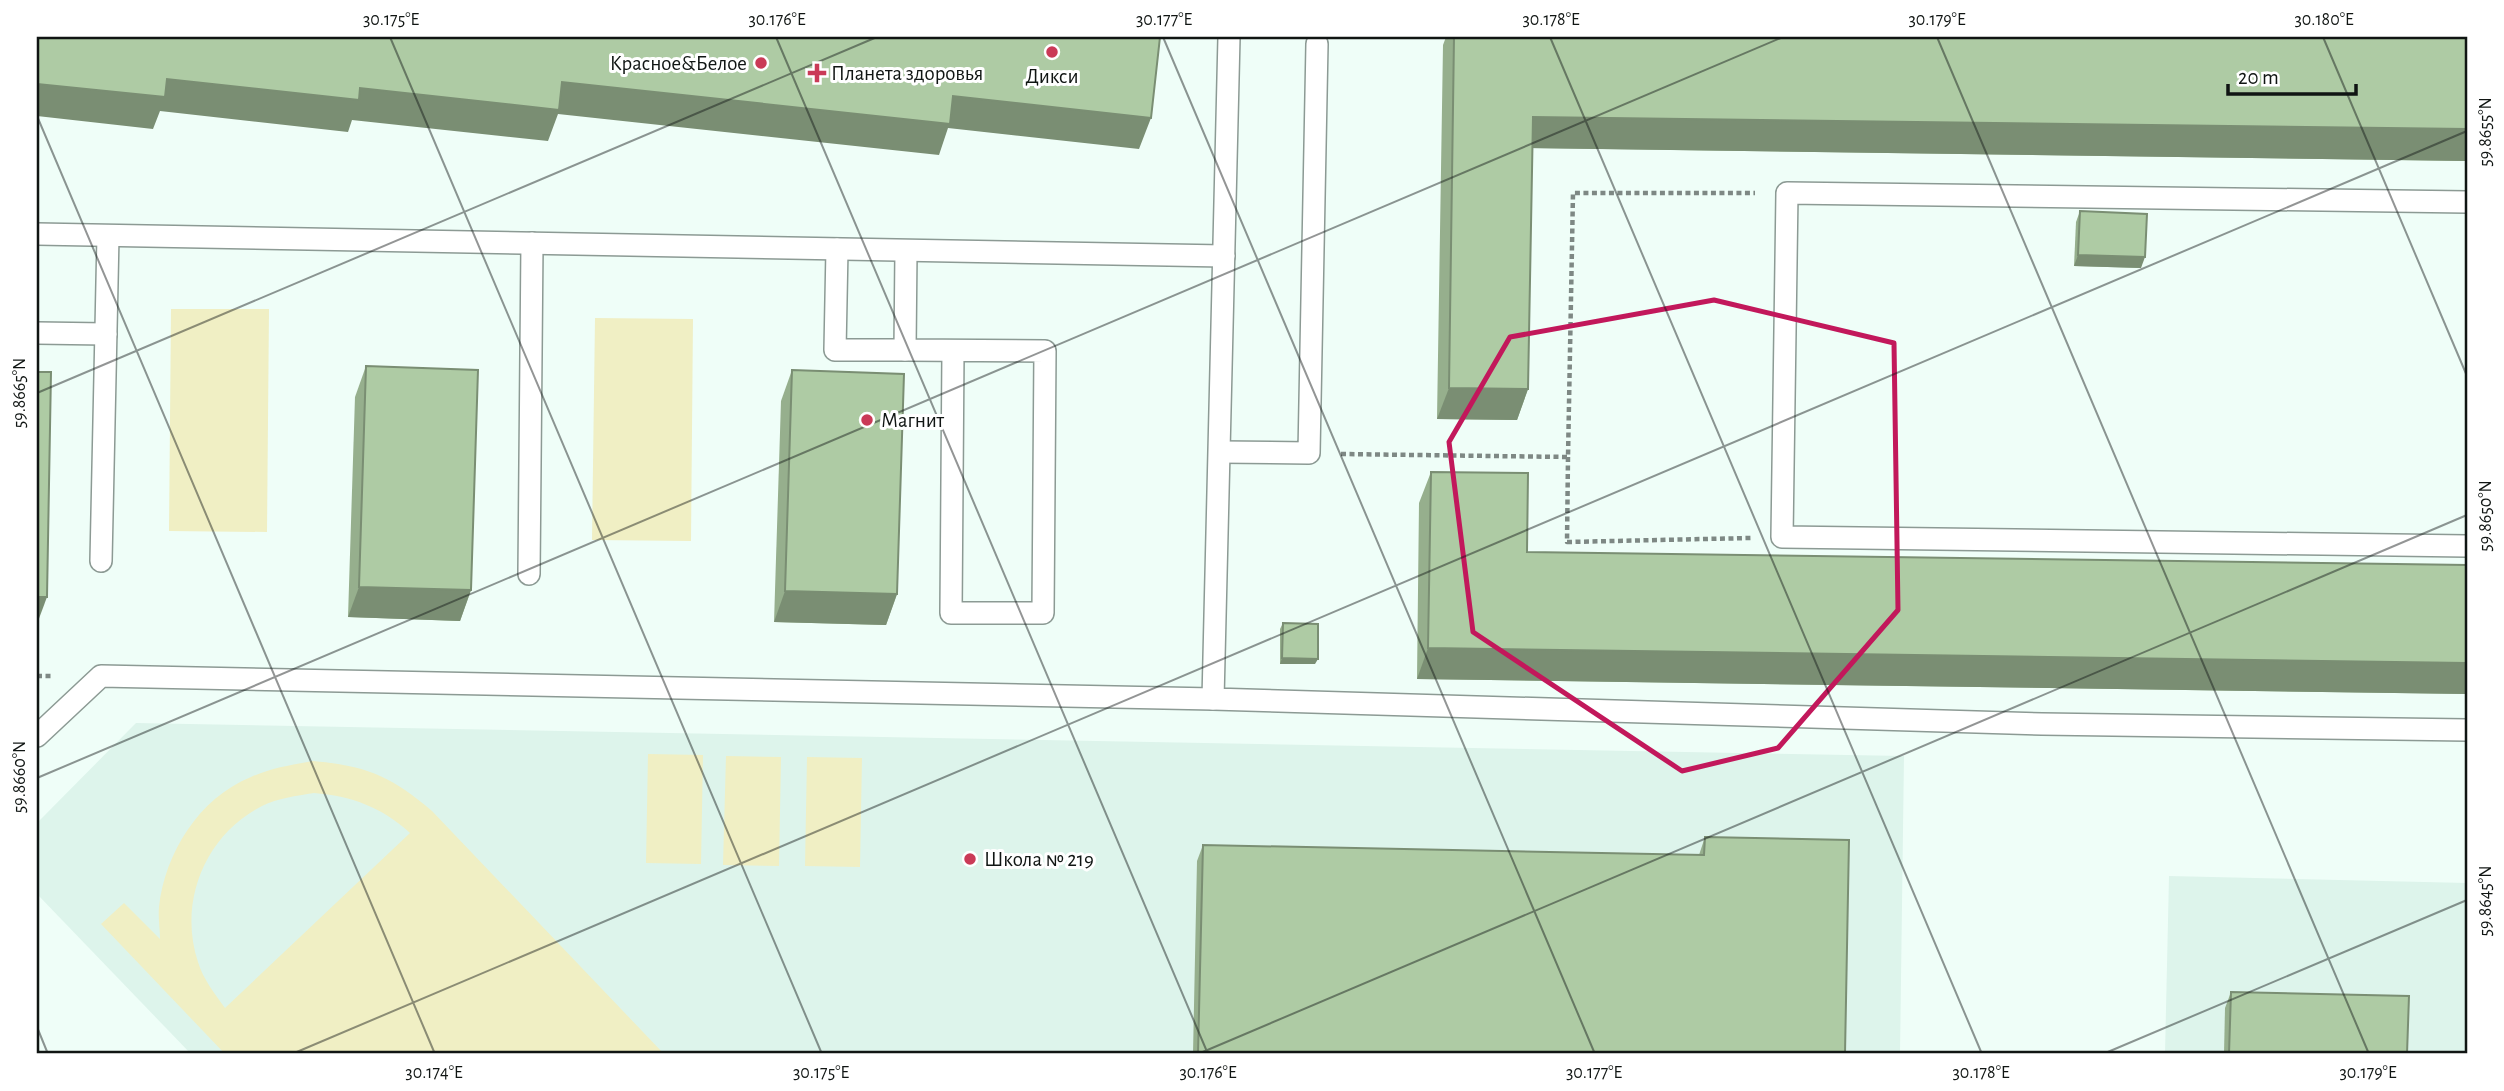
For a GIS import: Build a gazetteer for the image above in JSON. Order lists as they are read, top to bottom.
{
  "places": {
    "other": [
      "Дикси",
      "Красное&Белое",
      "Магнит",
      "Школа № 219"
    ],
    "health": ["Планета здоровья"]
  },
  "scale_bar": "20 m",
  "coordinates": [
    "30.175°E",
    "30.176°E",
    "30.177°E",
    "30.178°E",
    "30.179°E",
    "30.180°E",
    "59.8655°N",
    "59.8665°N",
    "59.8650°N",
    "59.8660°N",
    "59.8645°N",
    "30.174°E"
  ]
}
